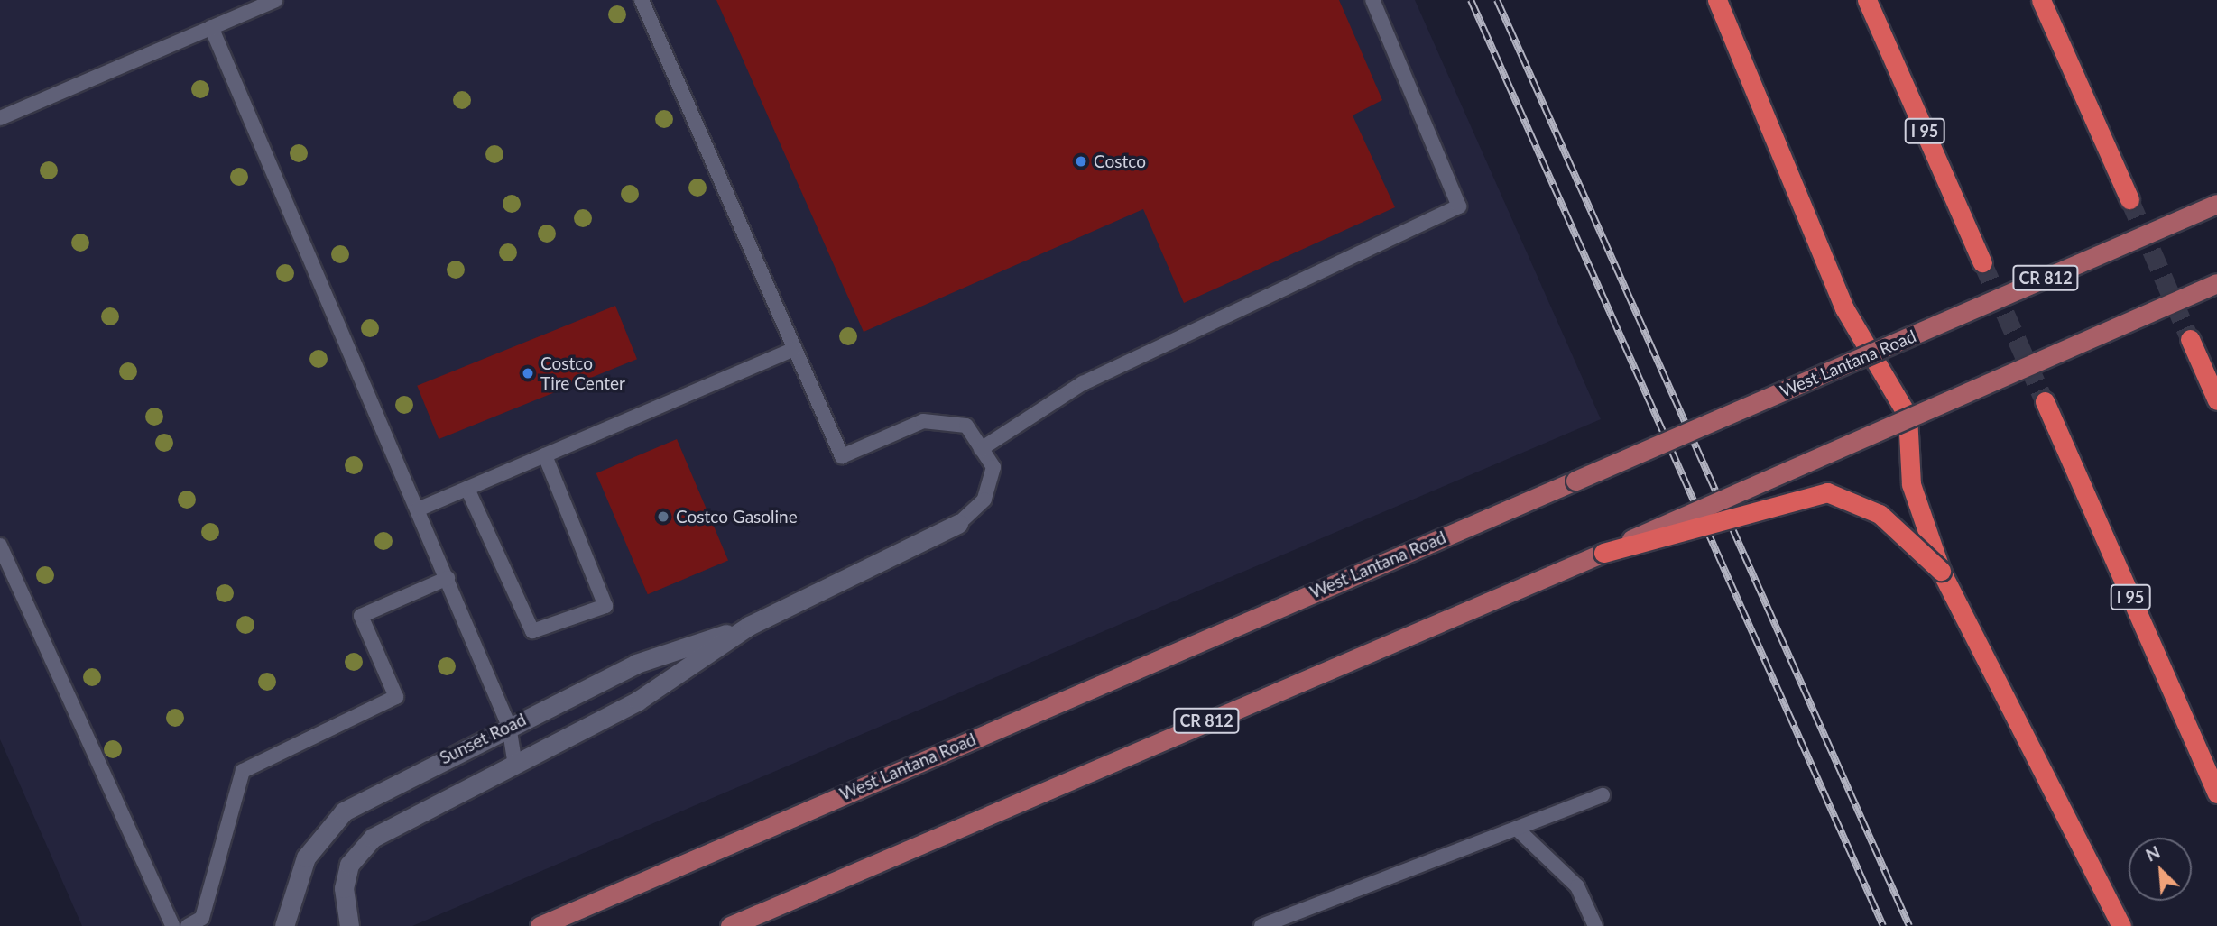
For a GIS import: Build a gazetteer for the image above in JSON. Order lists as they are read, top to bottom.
{
  "streets": {
    "highway": ["I 95"],
    "main road": ["CR 812", "West Lantana Road"],
    "street": ["Sunset Road"]
  },
  "places": ["Costco", "Costco Tire Center", "Costco Gasoline"],
  "north": "top left"
}
